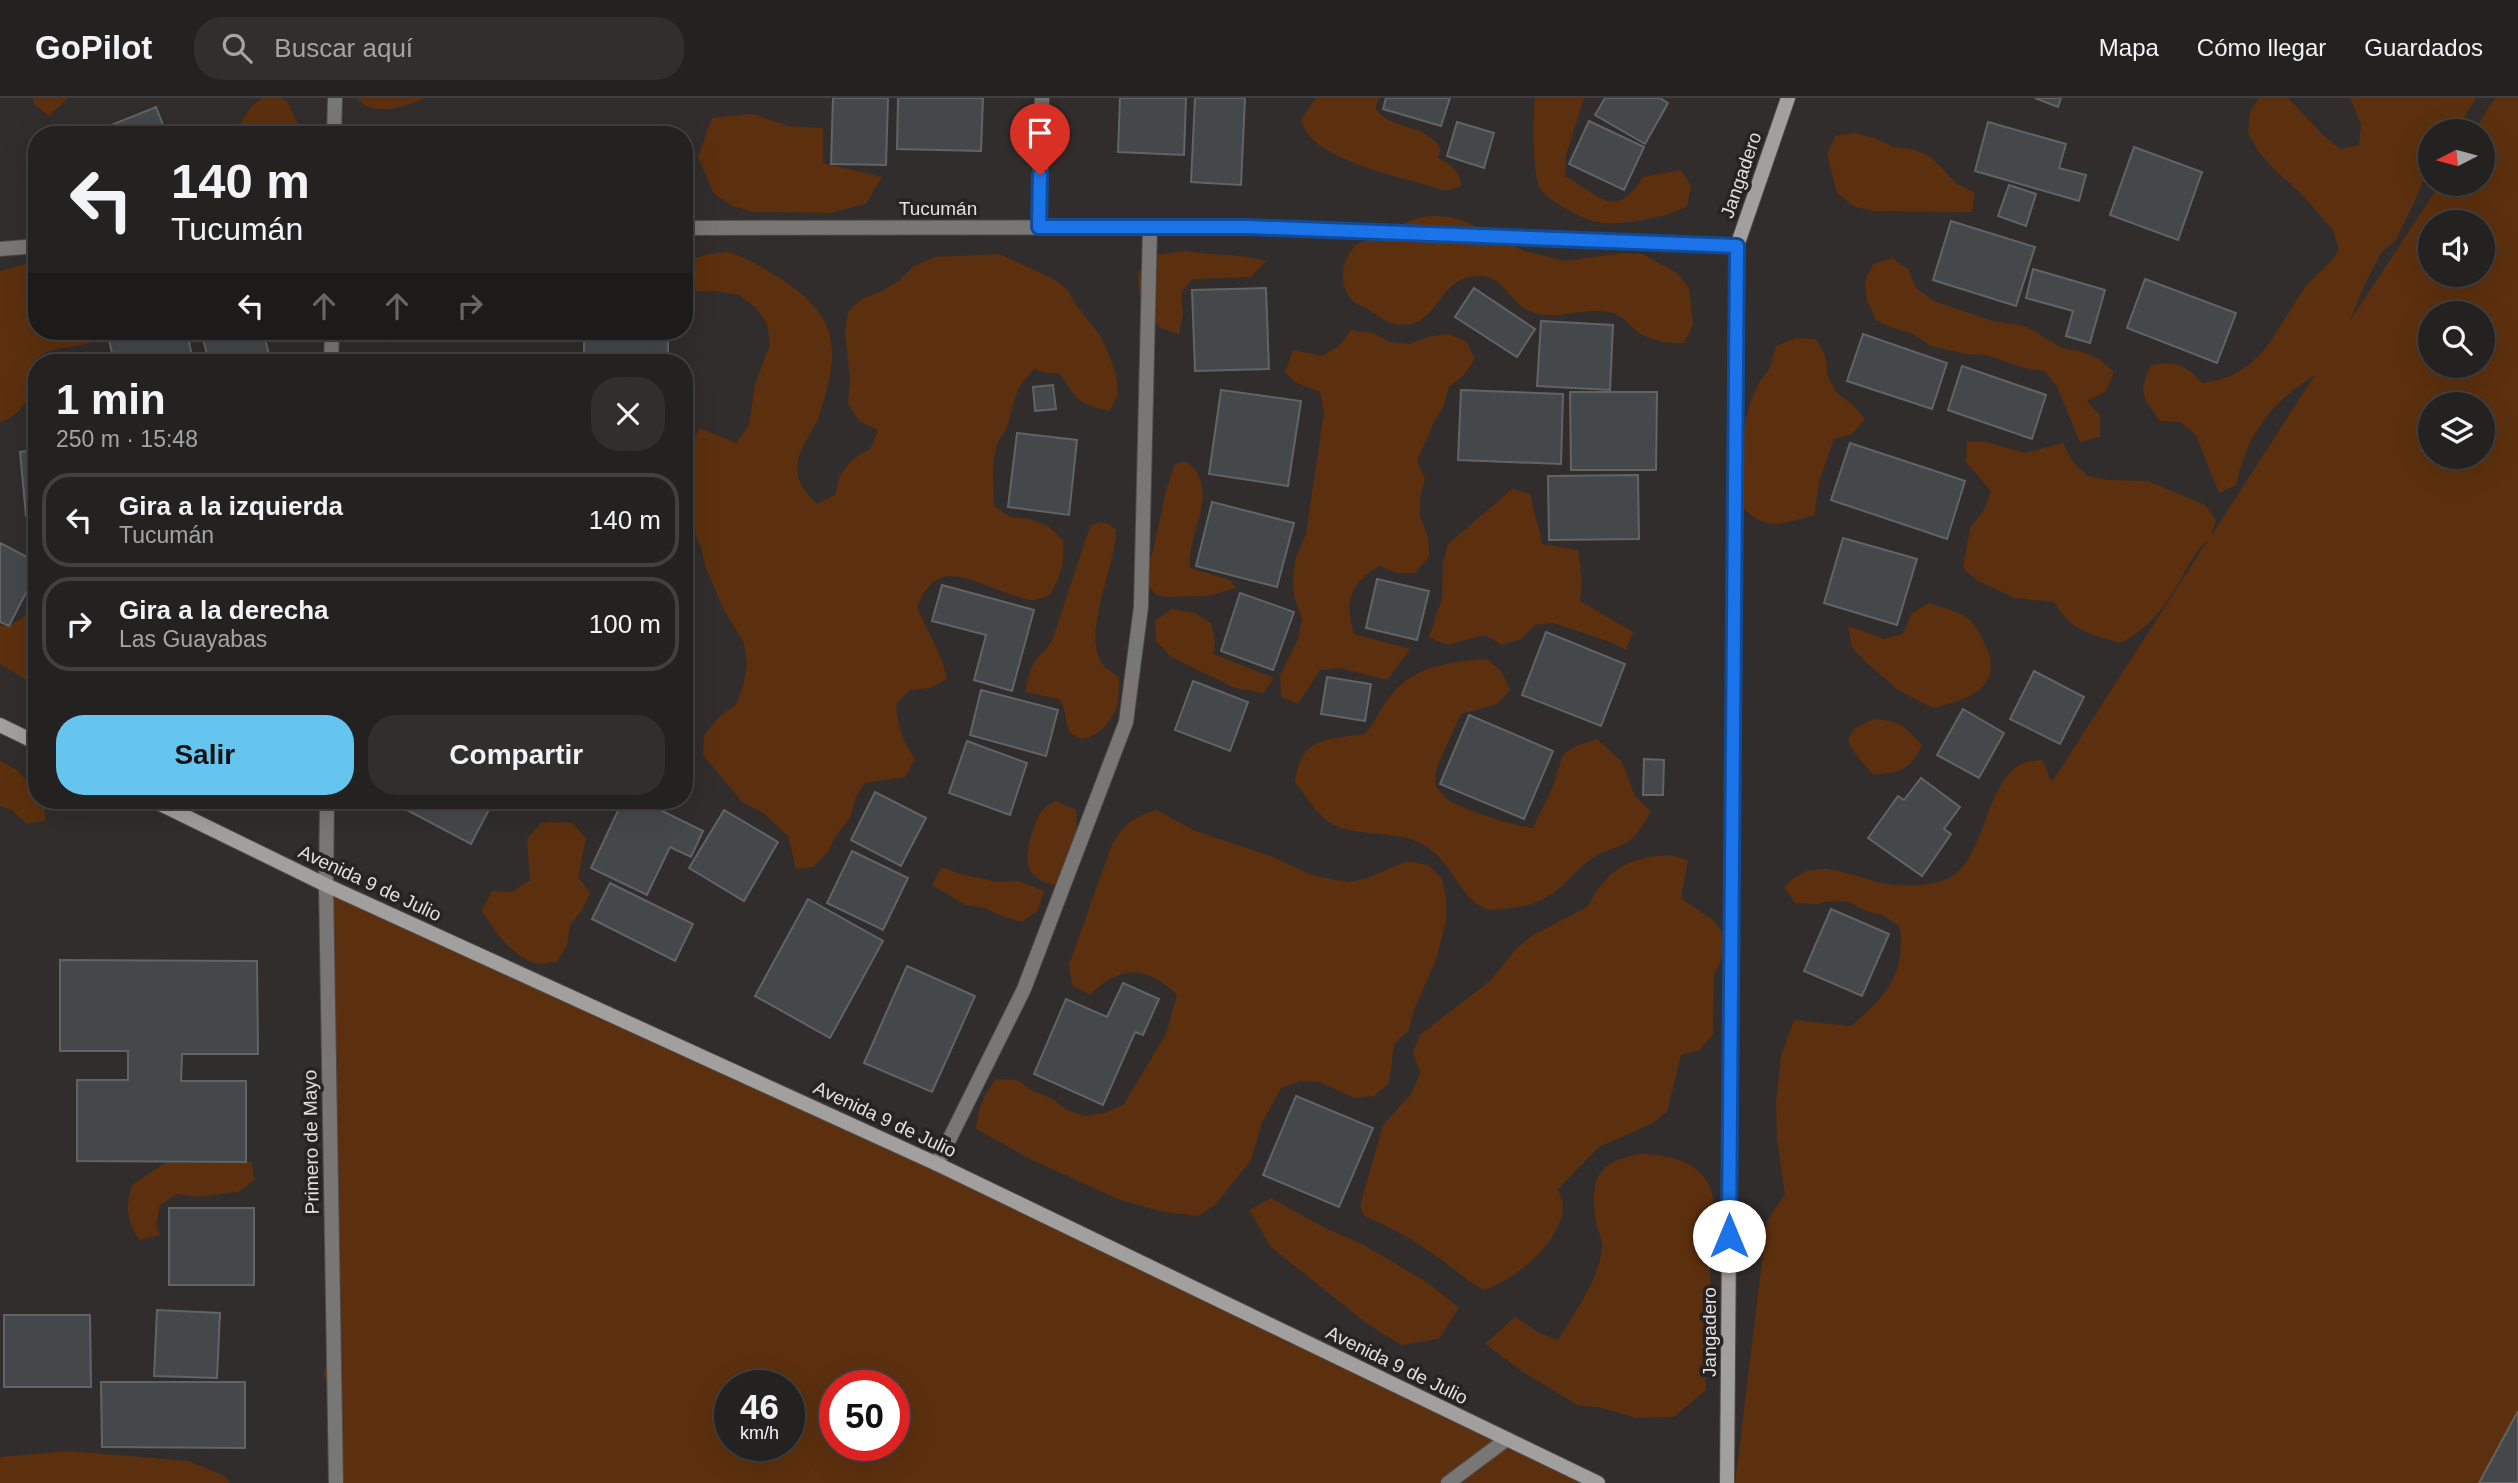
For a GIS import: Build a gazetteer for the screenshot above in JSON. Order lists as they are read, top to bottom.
{
  "streets": {
    "main road": ["Jangadero", "Avenida 9 de Julio"],
    "street": ["Tucumán", "Primero de Mayo"]
  },
  "crossings": [
    ["Jangadero", "Tucumán"],
    ["Avenida 9 de Julio", "Primero de Mayo"]
  ],
  "north": "left",
  "page": {
    "header": "GoPilot",
    "search": "Buscar aquí",
    "nav": ["Mapa", "Cómo llegar", "Guardados"],
    "turn": ["140 m", "Tucumán"],
    "heading": ["1 min", "250 m · 15:48"],
    "list": [
      {
        "name": "Gira a la izquierda",
        "note": "Tucumán",
        "value": "140 m"
      },
      {
        "name": "Gira a la derecha",
        "note": "Las Guayabas",
        "value": "100 m"
      }
    ],
    "buttons": ["Salir", "Compartir"],
    "speed": "46 km/h",
    "limit": "50"
  }
}
